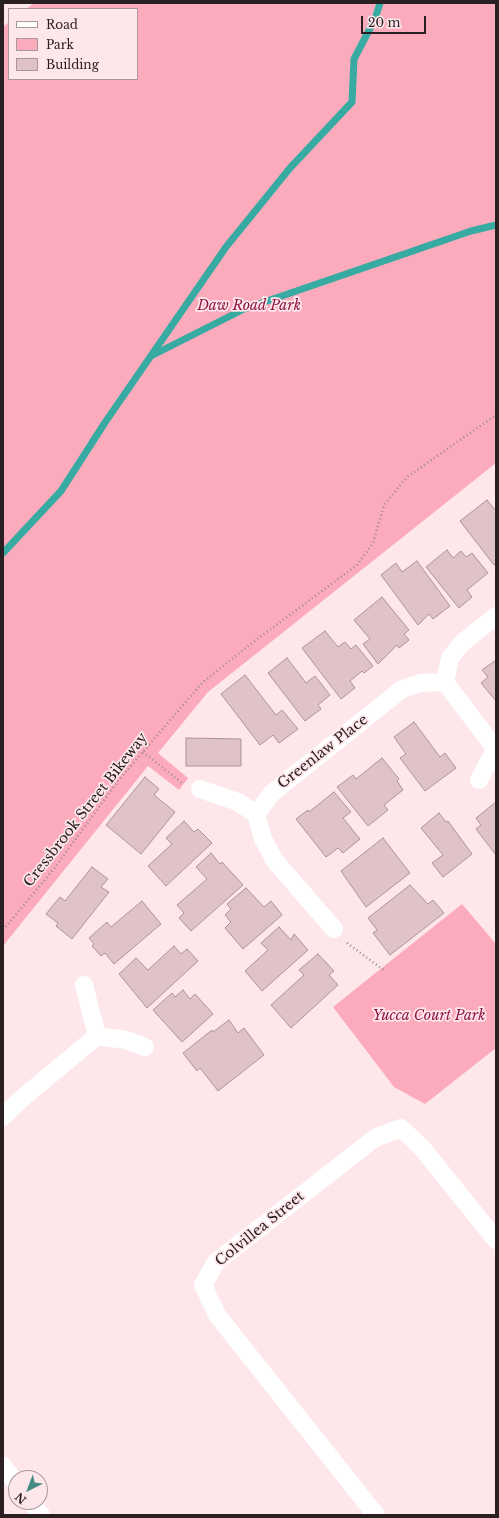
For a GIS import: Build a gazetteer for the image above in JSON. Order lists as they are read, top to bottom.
{
  "streets": {
    "street": ["Greenlaw Place", "Colvillea Street"],
    "path": ["Cressbrook Street Bikeway"]
  },
  "parks": ["Daw Road Park", "Yucca Court Park"],
  "legend": ["Road", "Park", "Building"],
  "scale_bar": "20 m",
  "north": "bottom left"
}
